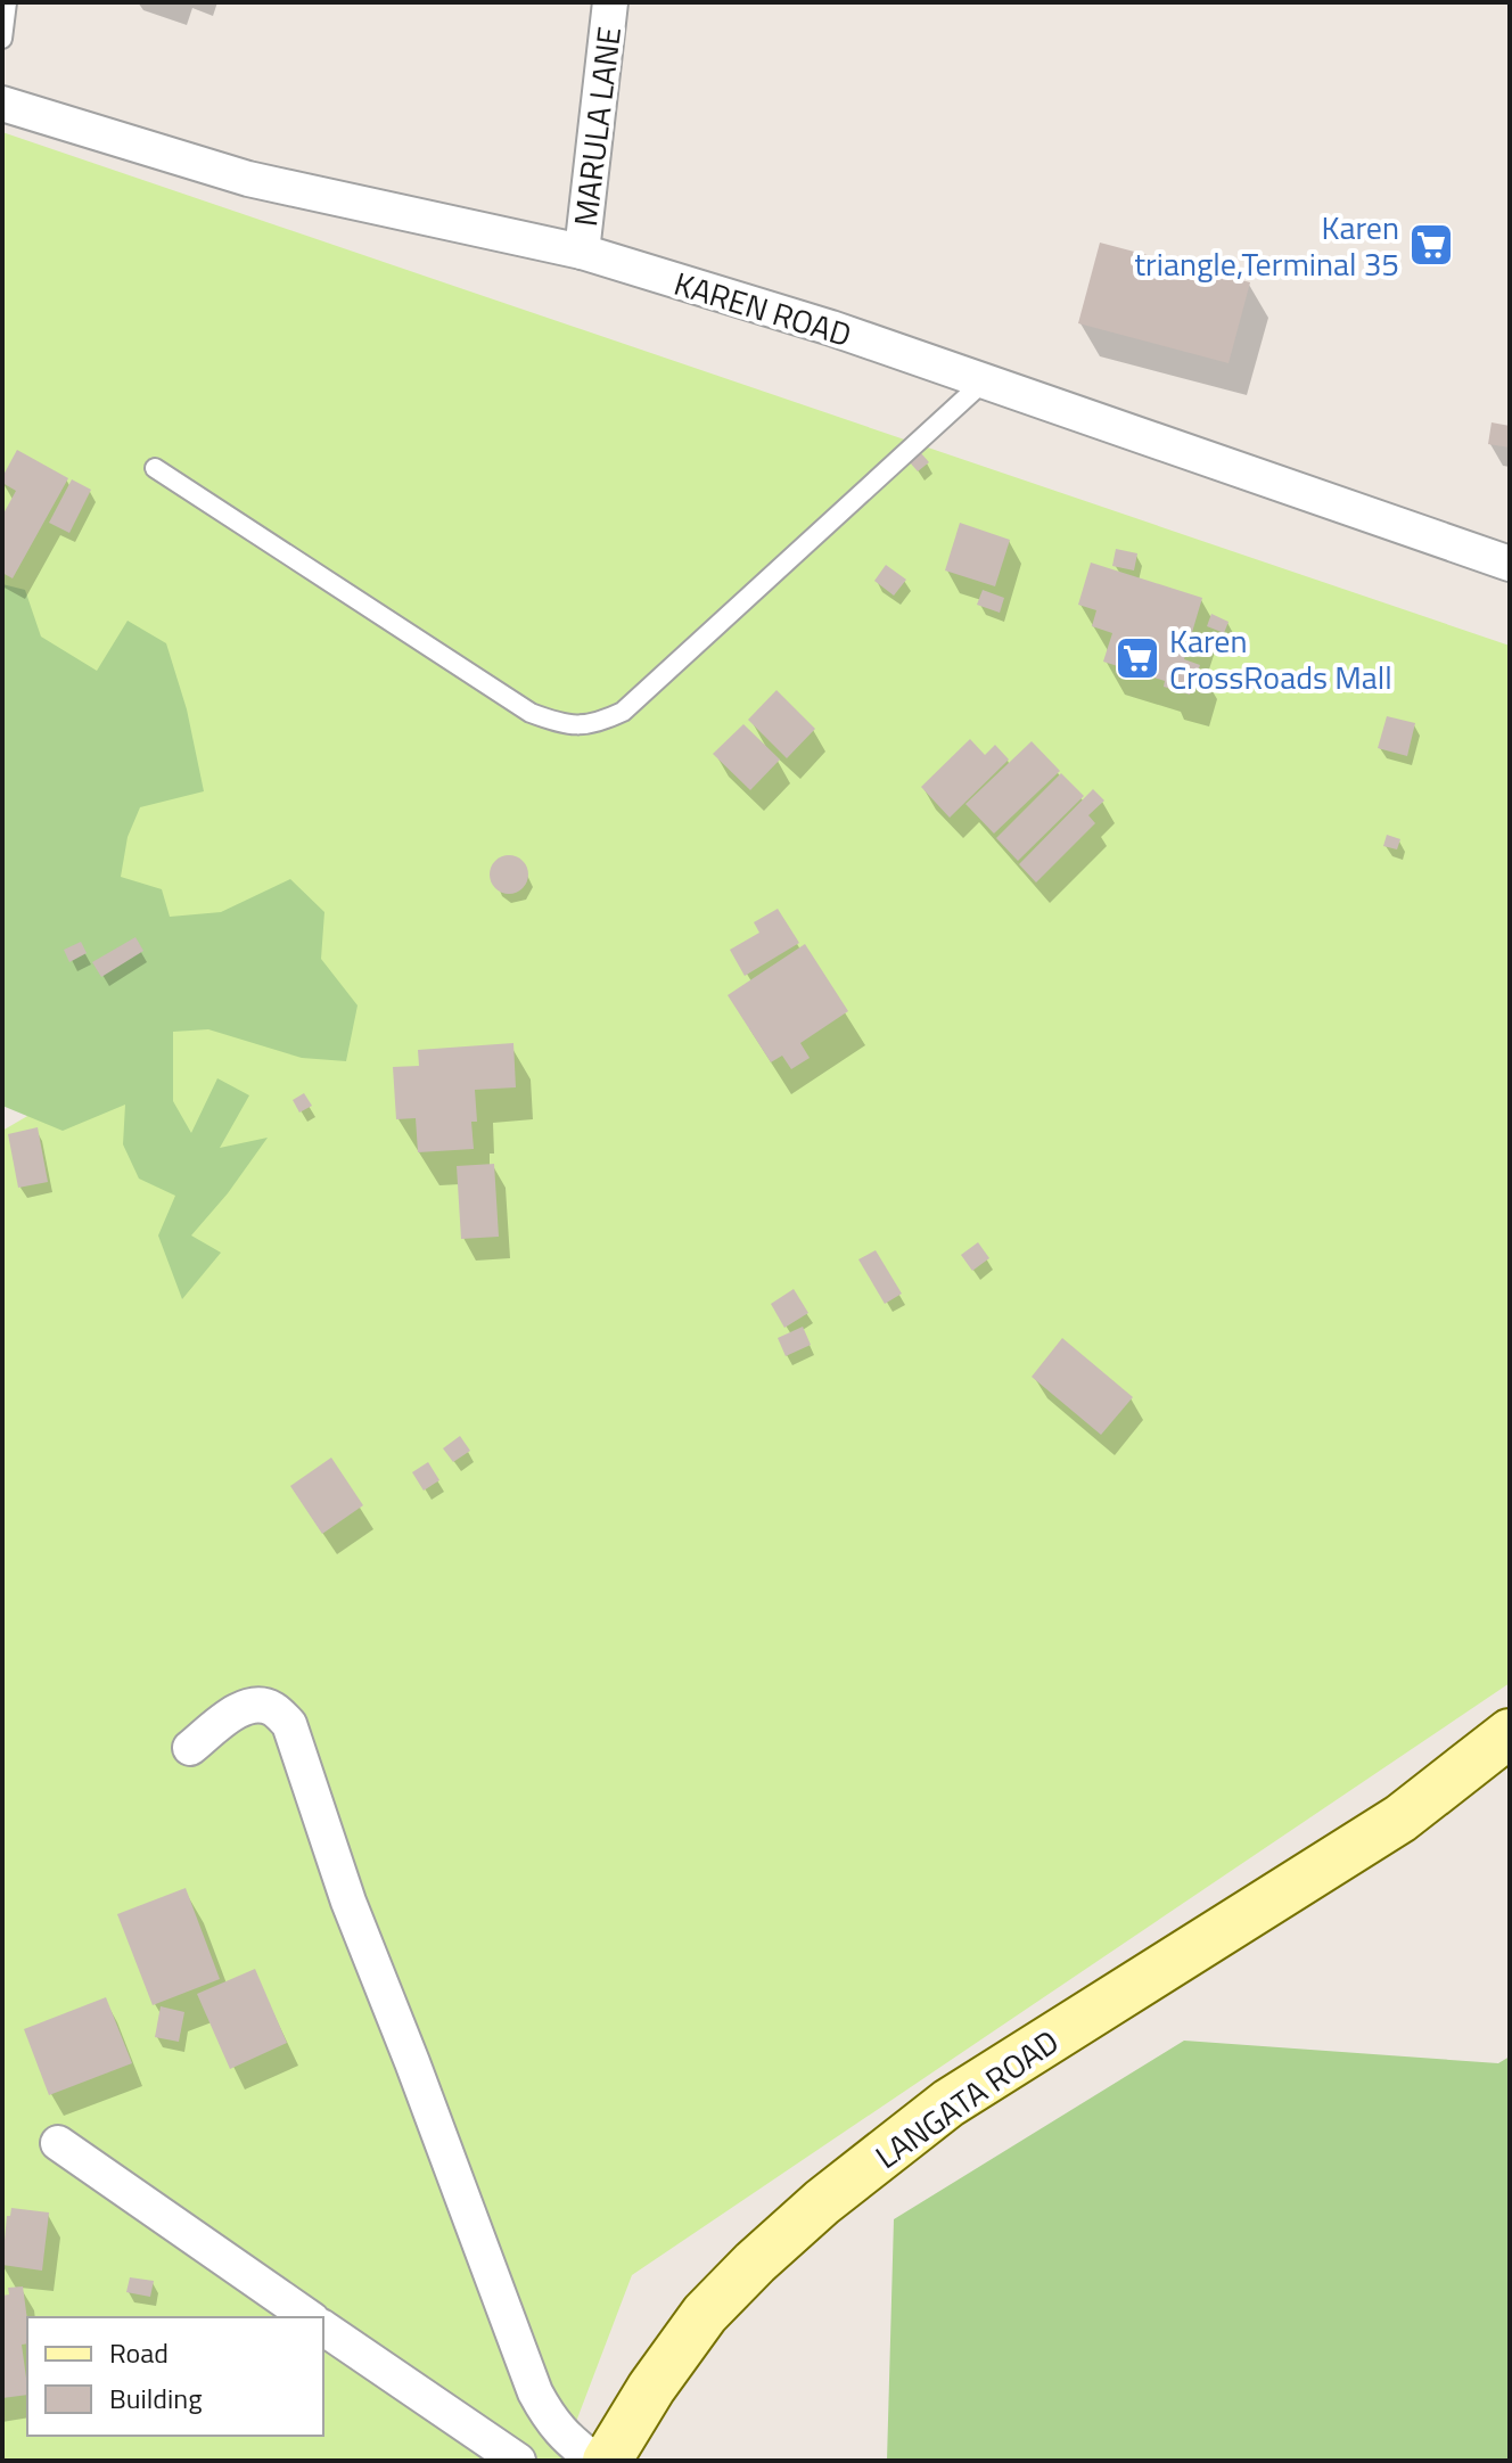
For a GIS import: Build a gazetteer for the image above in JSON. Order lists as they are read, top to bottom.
{
  "streets": {
    "main road": ["LANGATA ROAD"],
    "street": ["MARULA LANE", "KAREN ROAD"]
  },
  "crossings": [
    ["MARULA LANE", "KAREN ROAD"]
  ],
  "places": {
    "supermarket": ["Karen triangle,Terminal 35", "Karen CrossRoads Mall"]
  },
  "legend": ["Road", "Building"]
}
